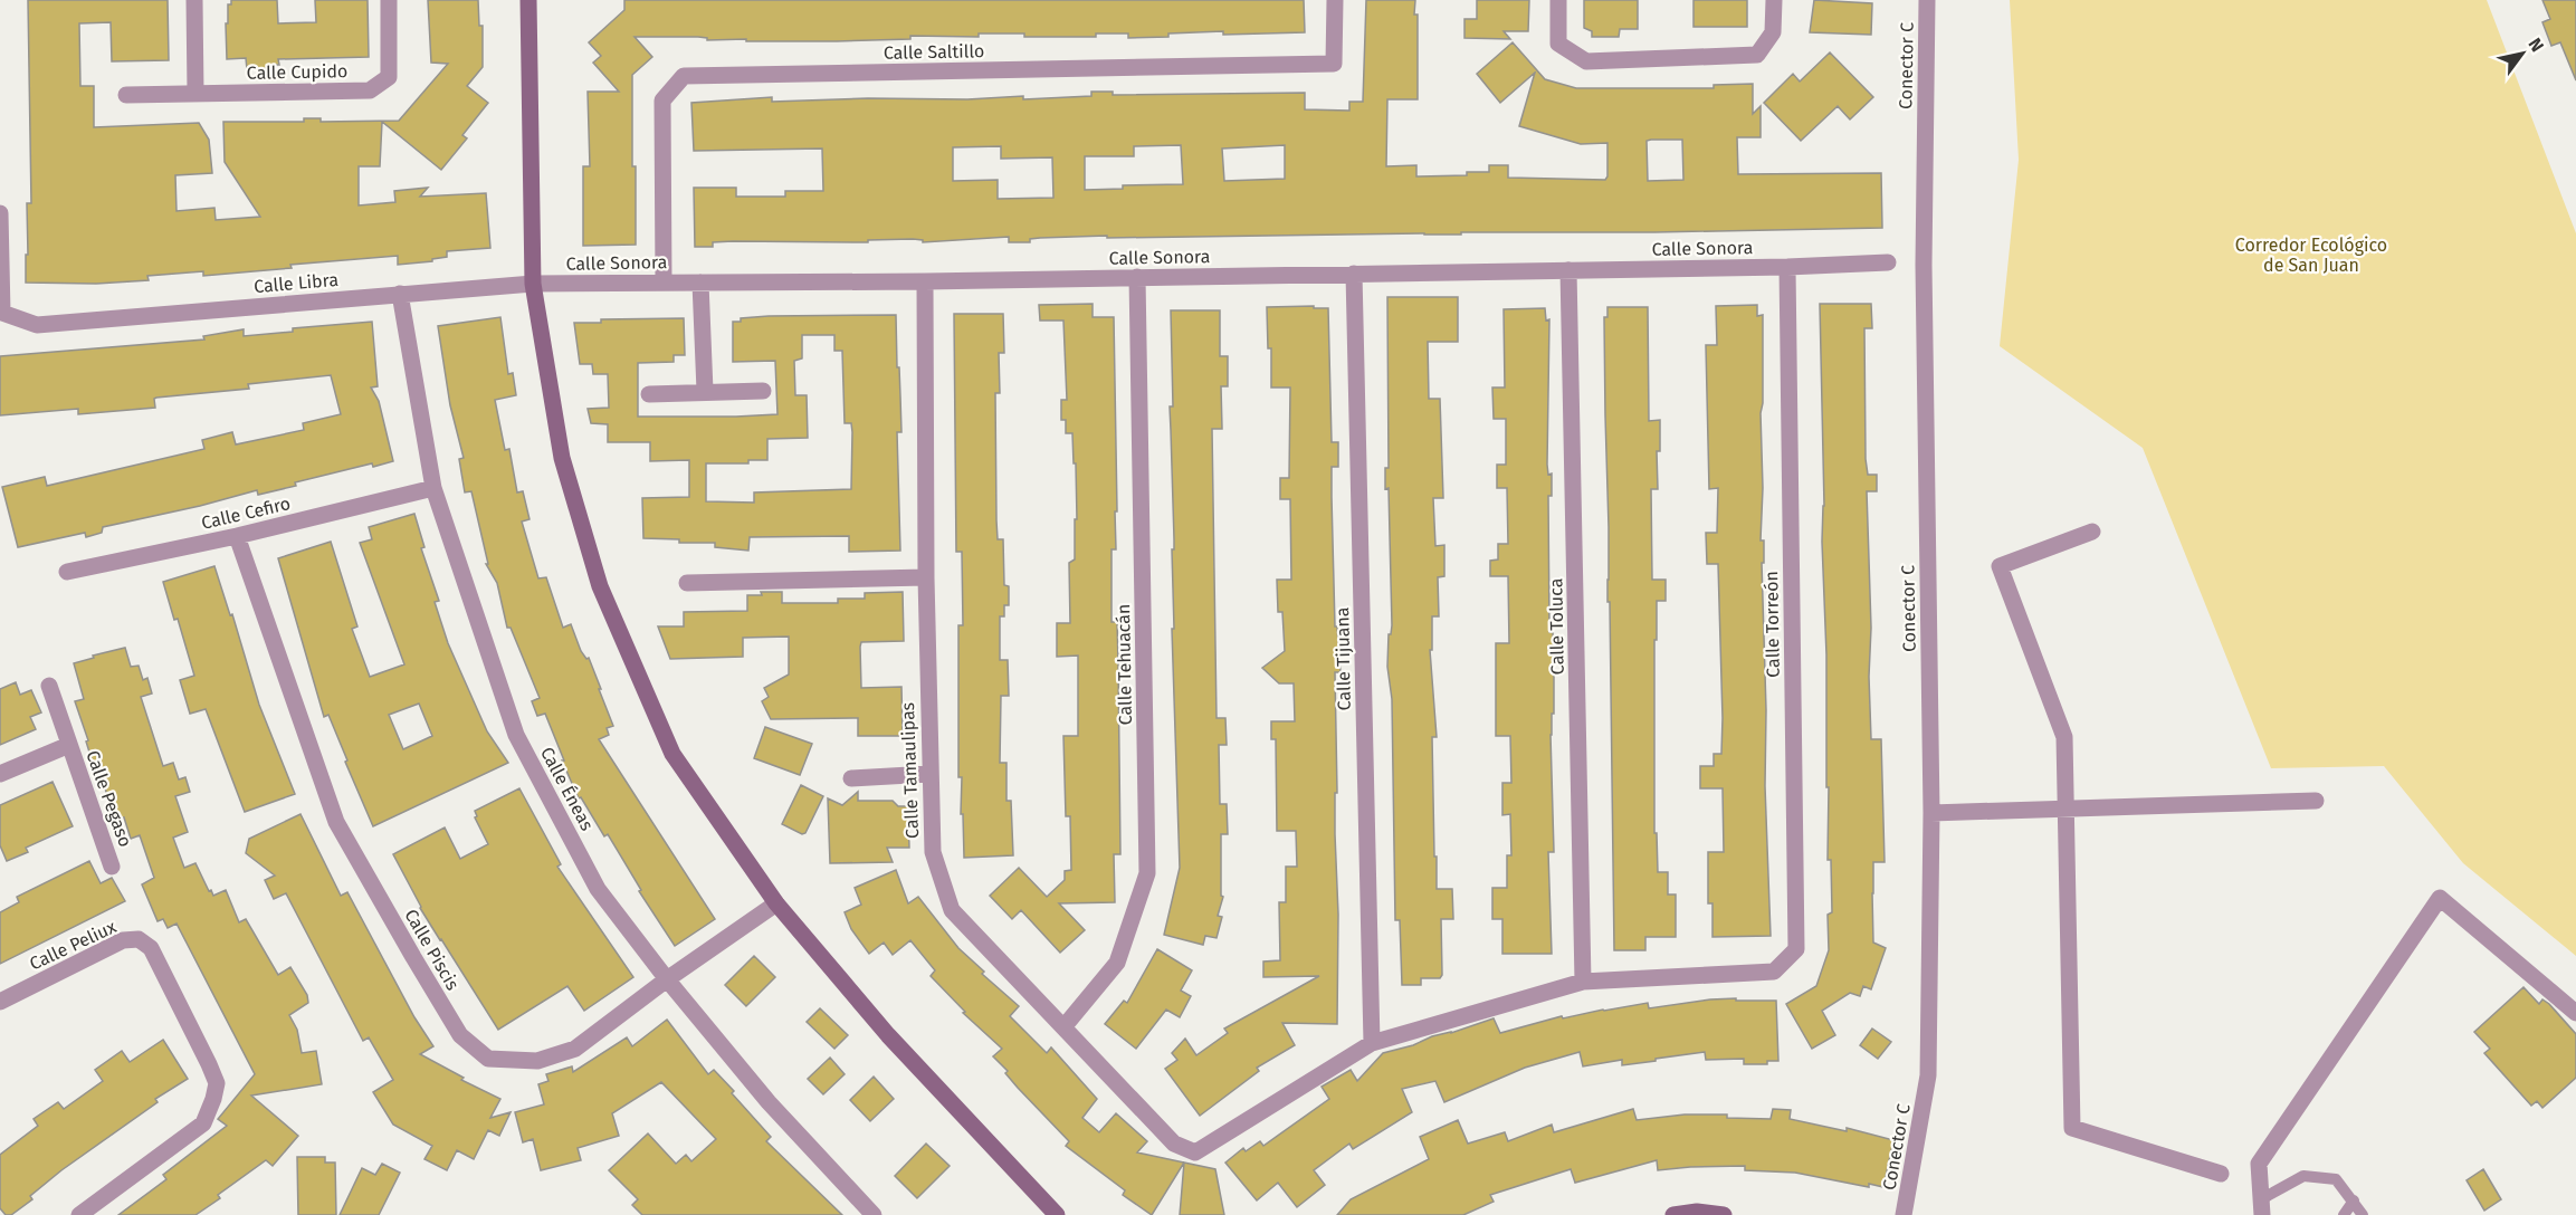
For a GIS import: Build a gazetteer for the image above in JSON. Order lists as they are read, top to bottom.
{
  "streets": {
    "street": [
      "Calle Saltillo",
      "Conector C",
      "Calle Cupido",
      "Calle Sonora",
      "Calle Libra",
      "Calle Cefiro",
      "Calle Torreón",
      "Calle Toluca",
      "Calle Tijuana",
      "Calle Tehuacán",
      "Calle Tamaulipas",
      "Calle Éneas",
      "Calle Pegaso",
      "Calle Peliux",
      "Calle Piscis"
    ]
  },
  "crossings": [
    ["Calle Saltillo", "Calle Sonora"],
    ["Calle Sonora", "Calle Libra"],
    ["Calle Sonora", "Calle Torreón"],
    ["Calle Sonora", "Calle Toluca"],
    ["Calle Sonora", "Calle Tijuana"],
    ["Calle Sonora", "Calle Tehuacán"],
    ["Calle Sonora", "Calle Tamaulipas"],
    ["Calle Libra", "Calle Éneas"],
    ["Calle Cefiro", "Calle Éneas"],
    ["Calle Cefiro", "Calle Piscis"],
    ["Calle Torreón", "Calle Toluca"],
    ["Calle Tijuana", "Calle Tamaulipas"],
    ["Calle Tehuacán", "Calle Tamaulipas"],
    ["Calle Éneas", "Calle Piscis"]
  ],
  "parks": ["Corredor Ecológico de San Juan"],
  "north": "top right"
}
